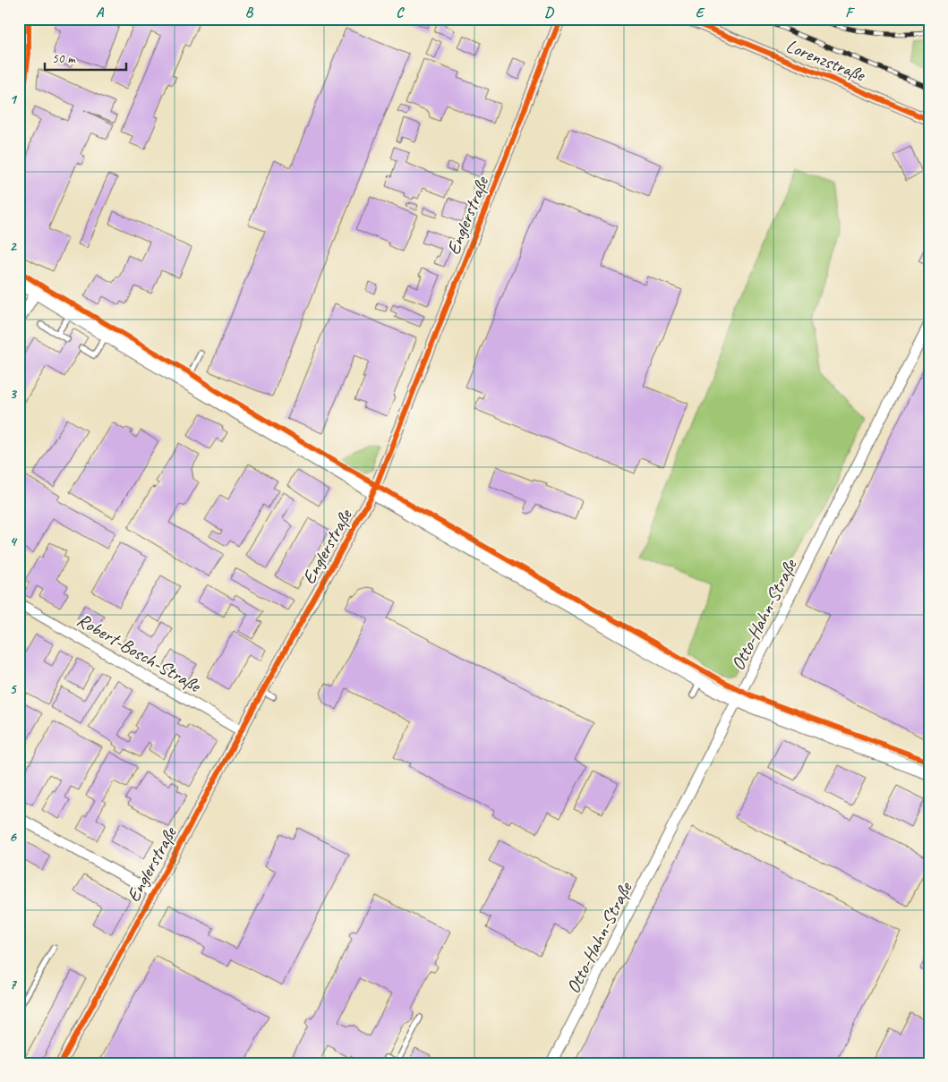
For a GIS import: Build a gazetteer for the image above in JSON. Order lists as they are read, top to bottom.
{
  "streets": {
    "street": [
      "Lorenzstraße",
      "Englerstraße",
      "Otto-Hahn-Straße",
      "Robert-Bosch-Straße"
    ]
  },
  "crossings": [
    ["Englerstraße", "Robert-Bosch-Straße"]
  ],
  "scale_bar": "50 m",
  "grid": {
    "columns": [
      "A",
      "B",
      "C",
      "D",
      "E",
      "F"
    ],
    "rows": [
      "1",
      "2",
      "3",
      "4",
      "5",
      "6",
      "7"
    ]
  }
}
